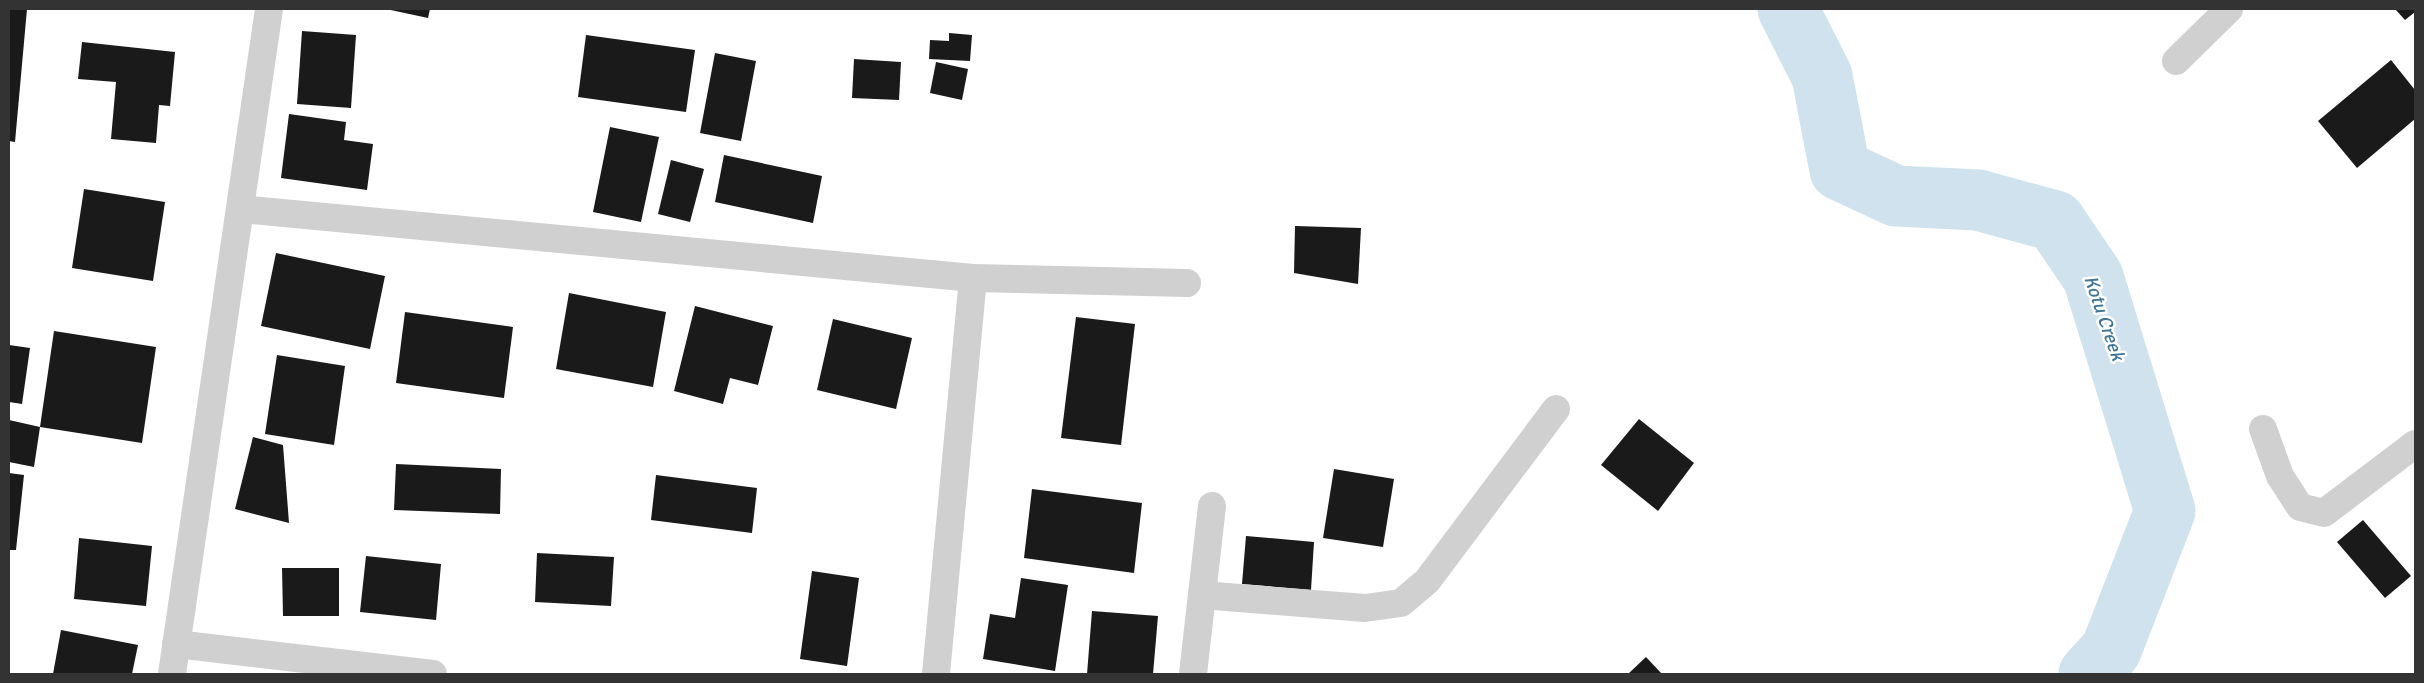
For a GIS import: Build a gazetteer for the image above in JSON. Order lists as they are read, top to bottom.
{
  "water": ["Kotu Creek"]
}
